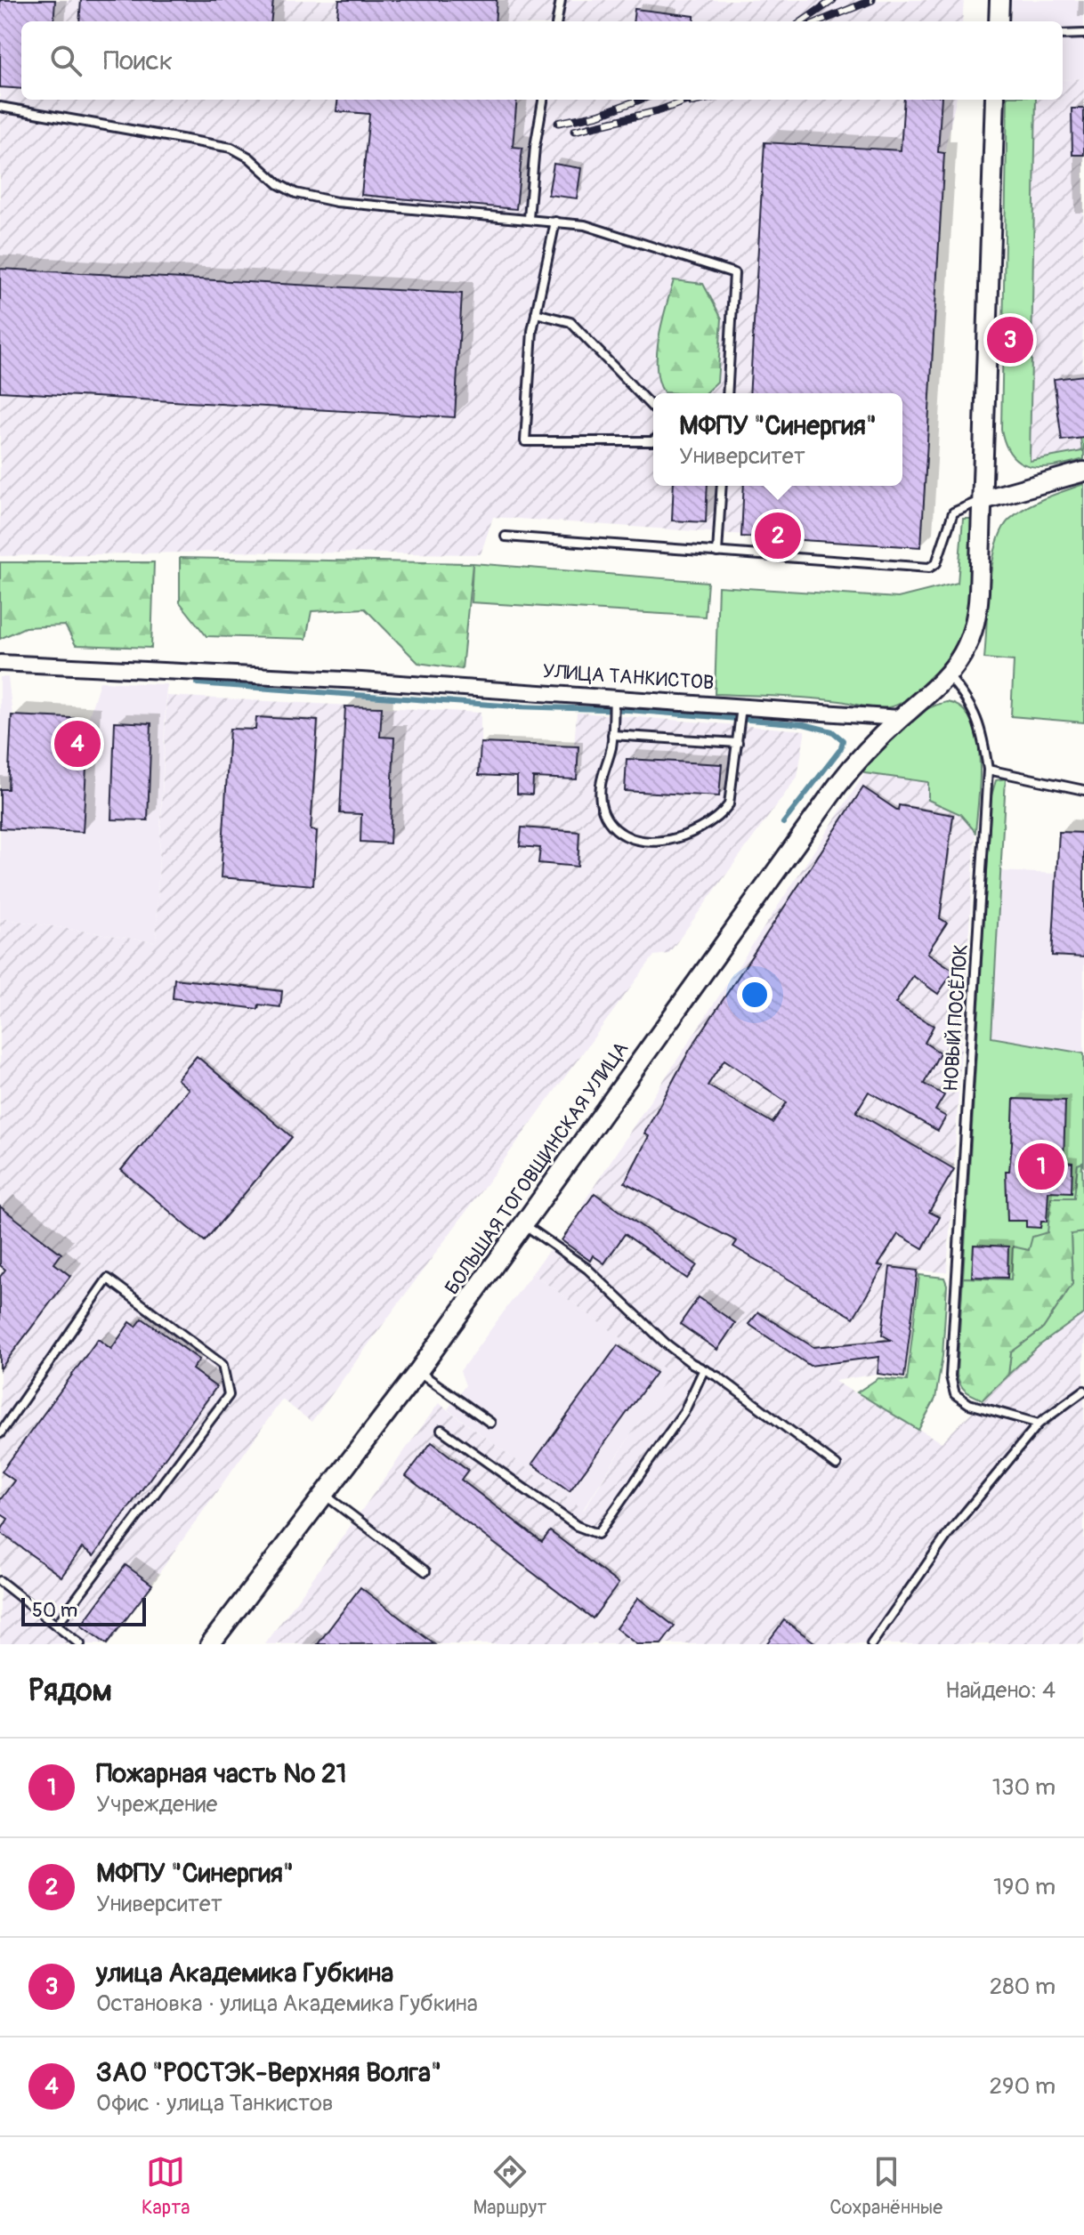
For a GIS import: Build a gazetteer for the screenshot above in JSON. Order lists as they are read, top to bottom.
{
  "streets": {
    "street": ["УЛИЦА ТАНКИСТОВ", "БОЛЬШАЯ ТОГОВЩИНСКАЯ УЛИЦА"],
    "lane": ["НОВЫЙ ПОСЁЛОК"]
  },
  "crossings": [
    ["УЛИЦА ТАНКИСТОВ", "БОЛЬШАЯ ТОГОВЩИНСКАЯ УЛИЦА"]
  ],
  "scale_bar": "50 m",
  "page": {
    "search": "Поиск",
    "pins": [
      "3",
      "2",
      "4",
      "1"
    ],
    "popup": ["МФПУ \"Синергия\"", "Университет"],
    "scale": "50 m",
    "heading": ["Рядом", "Найдено: 4"],
    "list": [
      {
        "mark": "1",
        "name": "Пожарная часть № 21",
        "note": "Учреждение",
        "value": "130 m"
      },
      {
        "mark": "2",
        "name": "МФПУ \"Синергия\"",
        "note": "Университет",
        "value": "190 m"
      },
      {
        "mark": "3",
        "name": "улица Академика Губкина",
        "note": "Остановка · улица Академика Губкина",
        "value": "280 m"
      },
      {
        "mark": "4",
        "name": "ЗАО \"РОСТЭК-Верхняя Волга\"",
        "note": "Офис · улица Танкистов",
        "value": "290 m"
      }
    ],
    "nav": ["Карта", "Маршрут", "Сохранённые"]
  }
}
